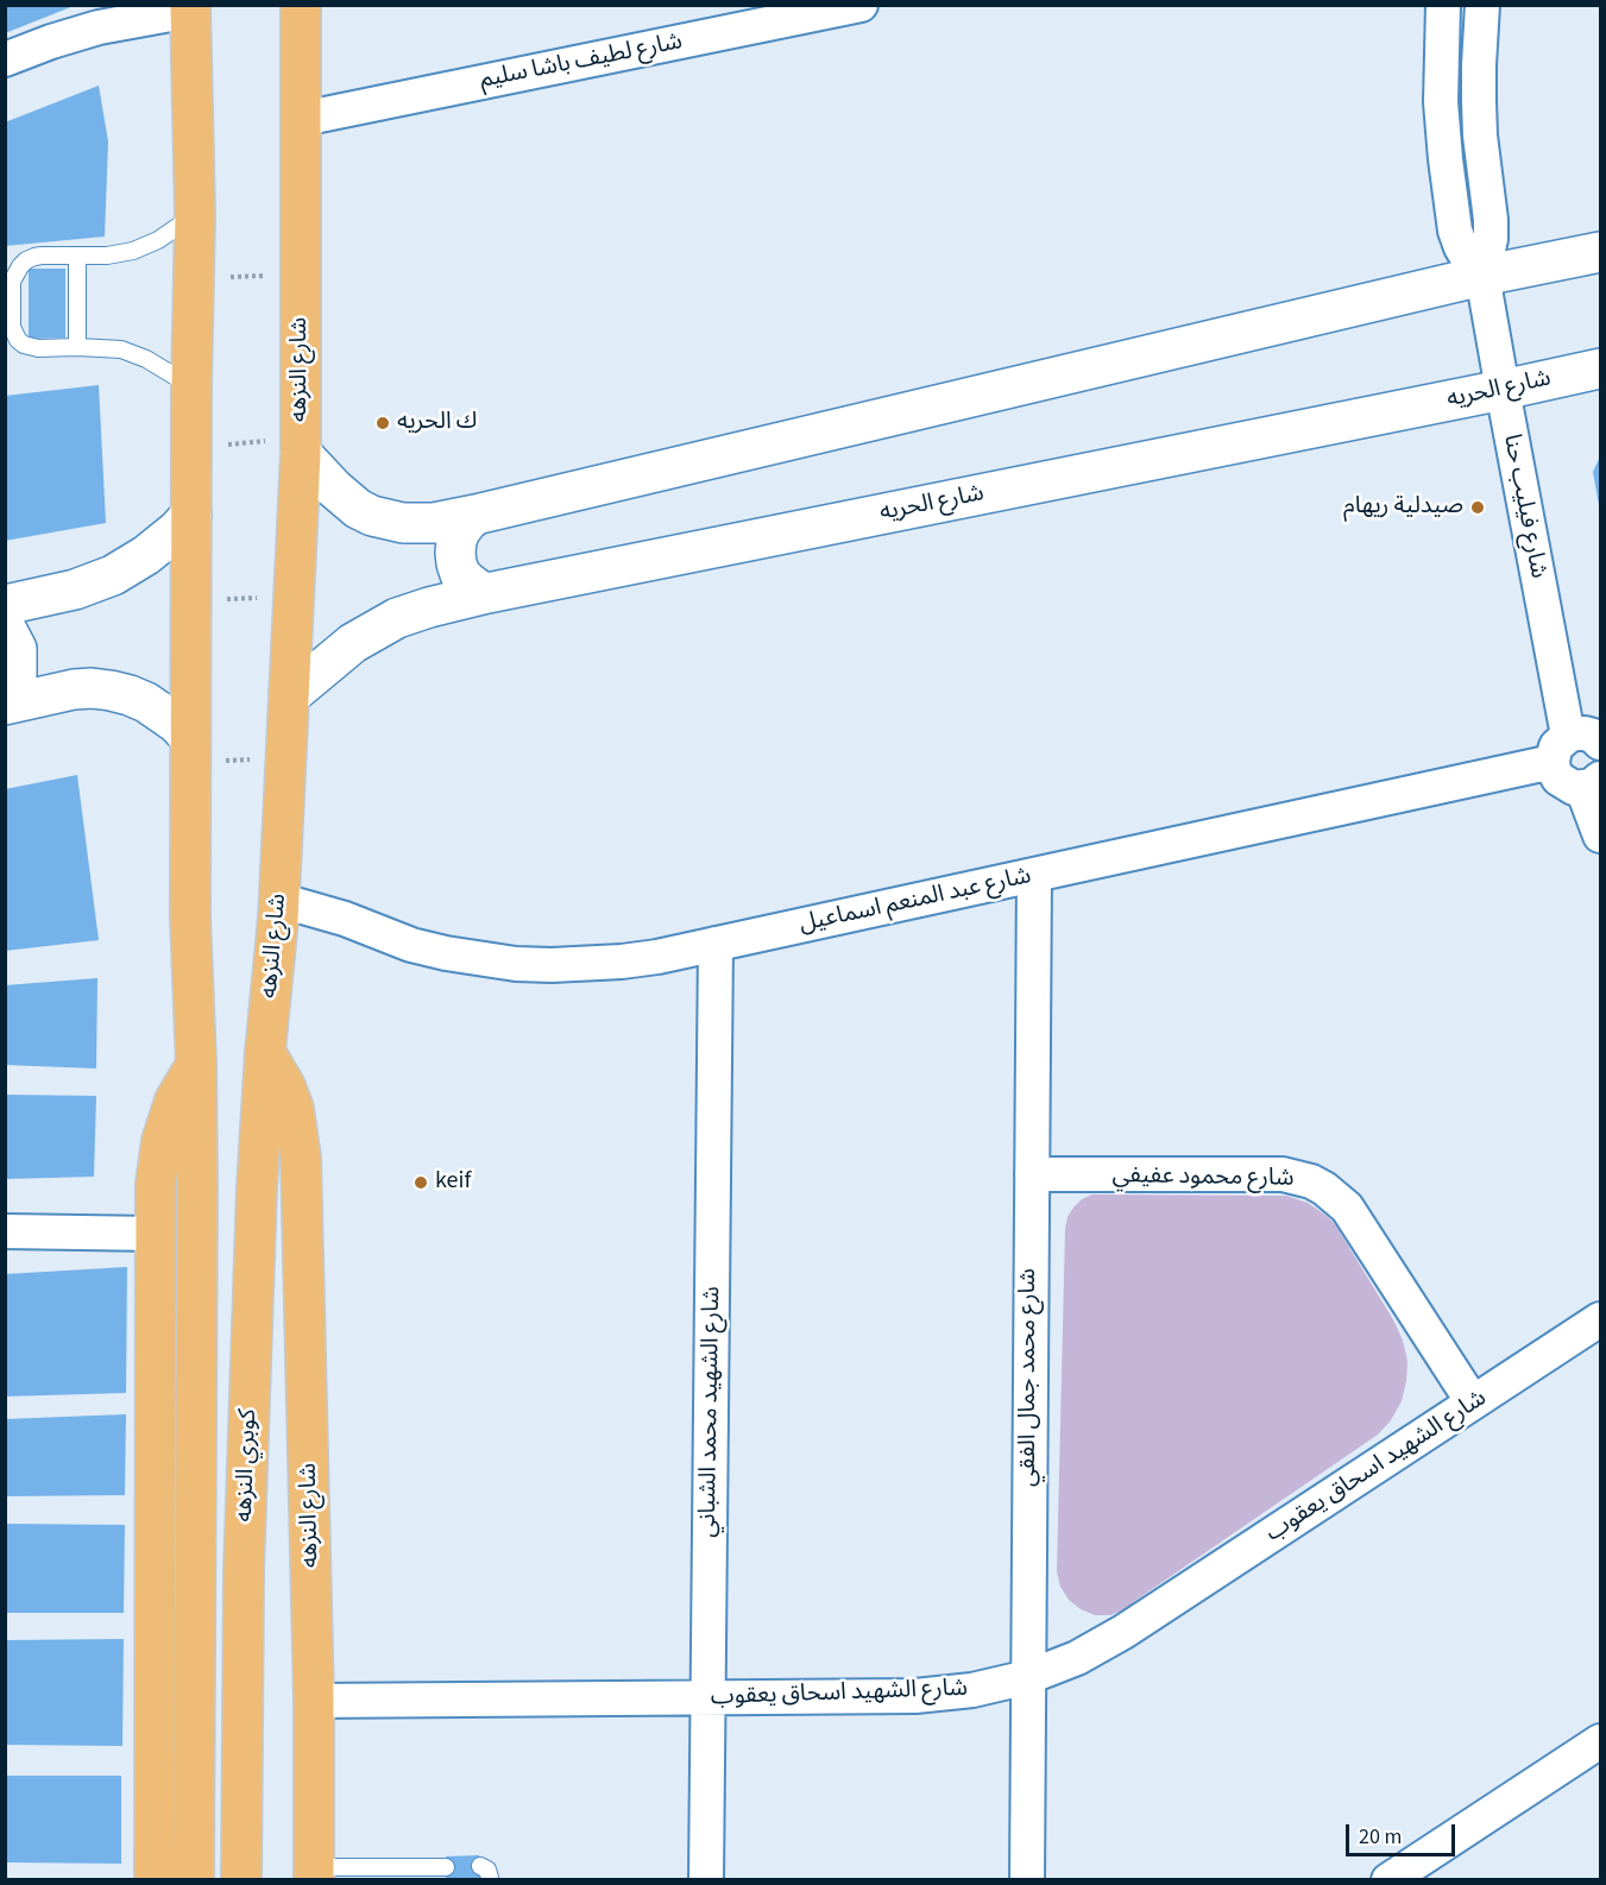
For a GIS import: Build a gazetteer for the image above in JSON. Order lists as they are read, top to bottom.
{
  "streets": {
    "main road": ["شارع النزهه", "كوبري النزهه"],
    "street": [
      "شارع لطيف باشا سليم",
      "شارع الحريه",
      "شارع فيليب حنا",
      "شارع عبد المنعم اسماعيل",
      "شارع محمود عفيفي",
      "شارع محمد جمال الفقي",
      "شارع الشهيد محمد الشباني",
      "شارع الشهيد اسحاق يعقوب"
    ]
  },
  "crossings": [
    ["شارع لطيف باشا سليم", "شارع النزهه"],
    ["شارع النزهه", "شارع الحريه"],
    ["شارع النزهه", "شارع عبد المنعم اسماعيل"],
    ["شارع النزهه", "كوبري النزهه"],
    ["شارع النزهه", "شارع الشهيد اسحاق يعقوب"],
    ["شارع الحريه", "شارع فيليب حنا"],
    ["شارع فيليب حنا", "شارع عبد المنعم اسماعيل"],
    ["شارع عبد المنعم اسماعيل", "شارع محمد جمال الفقي"],
    ["شارع عبد المنعم اسماعيل", "شارع الشهيد محمد الشباني"],
    ["شارع محمود عفيفي", "شارع محمد جمال الفقي"],
    ["شارع محمود عفيفي", "شارع الشهيد اسحاق يعقوب"],
    ["شارع محمد جمال الفقي", "شارع الشهيد اسحاق يعقوب"],
    ["شارع الشهيد محمد الشباني", "شارع الشهيد اسحاق يعقوب"]
  ],
  "places": ["ك الحريه", "صيدلية ريهام", "keif"],
  "scale_bar": "20 m"
}
